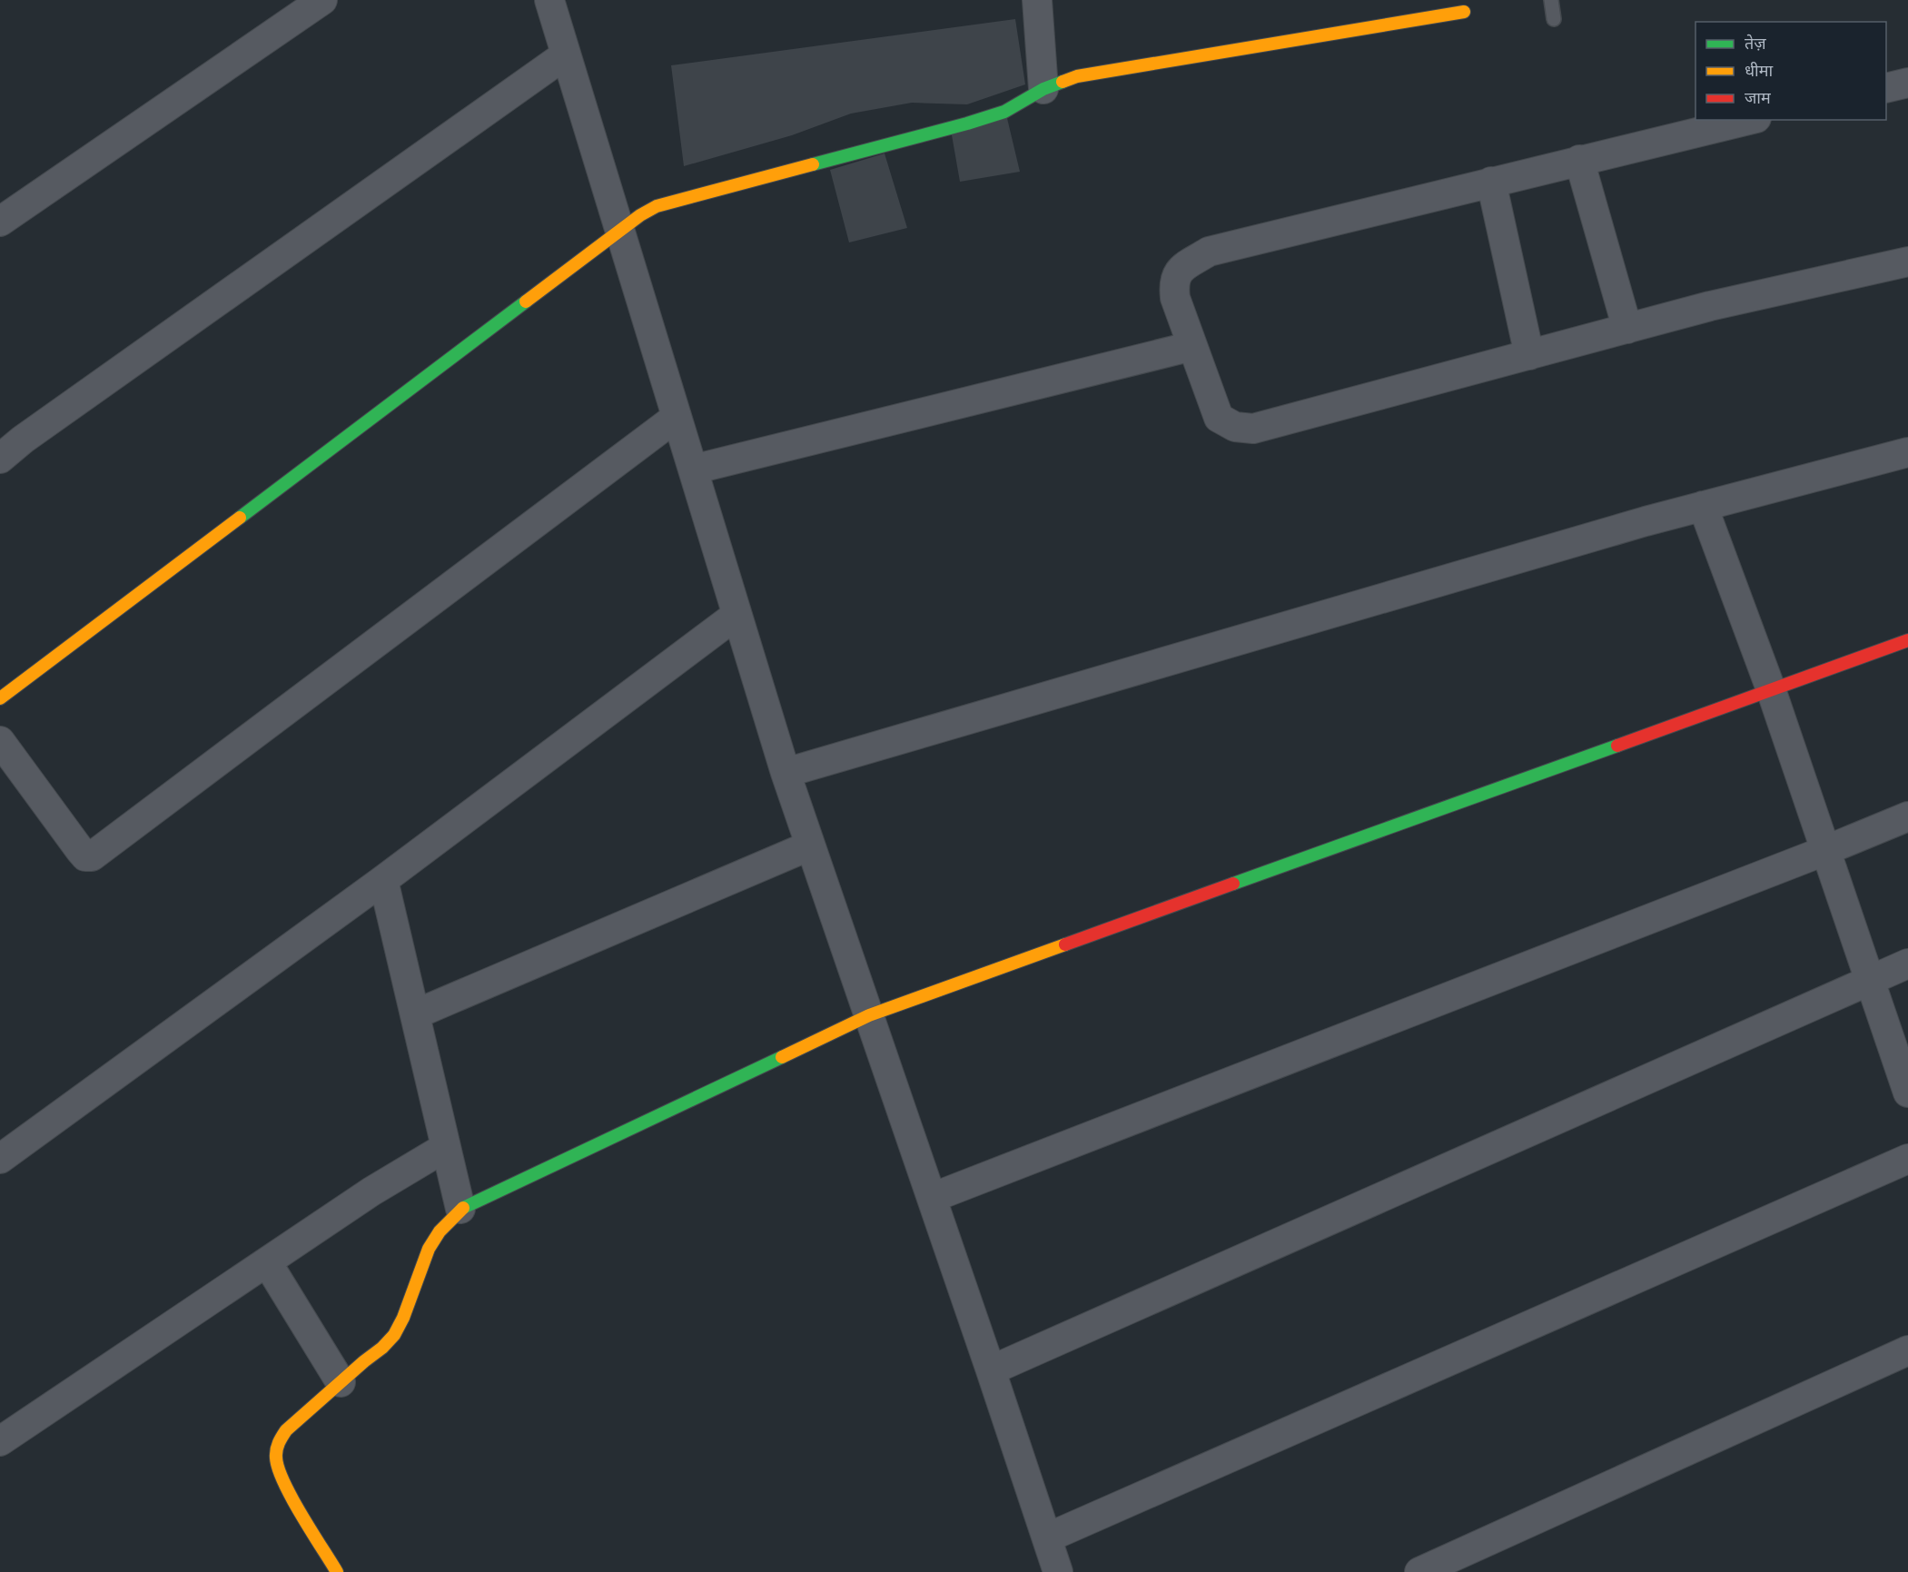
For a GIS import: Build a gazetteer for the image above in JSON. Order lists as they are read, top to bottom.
{
  "legend": ["तेज़", "धीमा", "जाम"]
}
